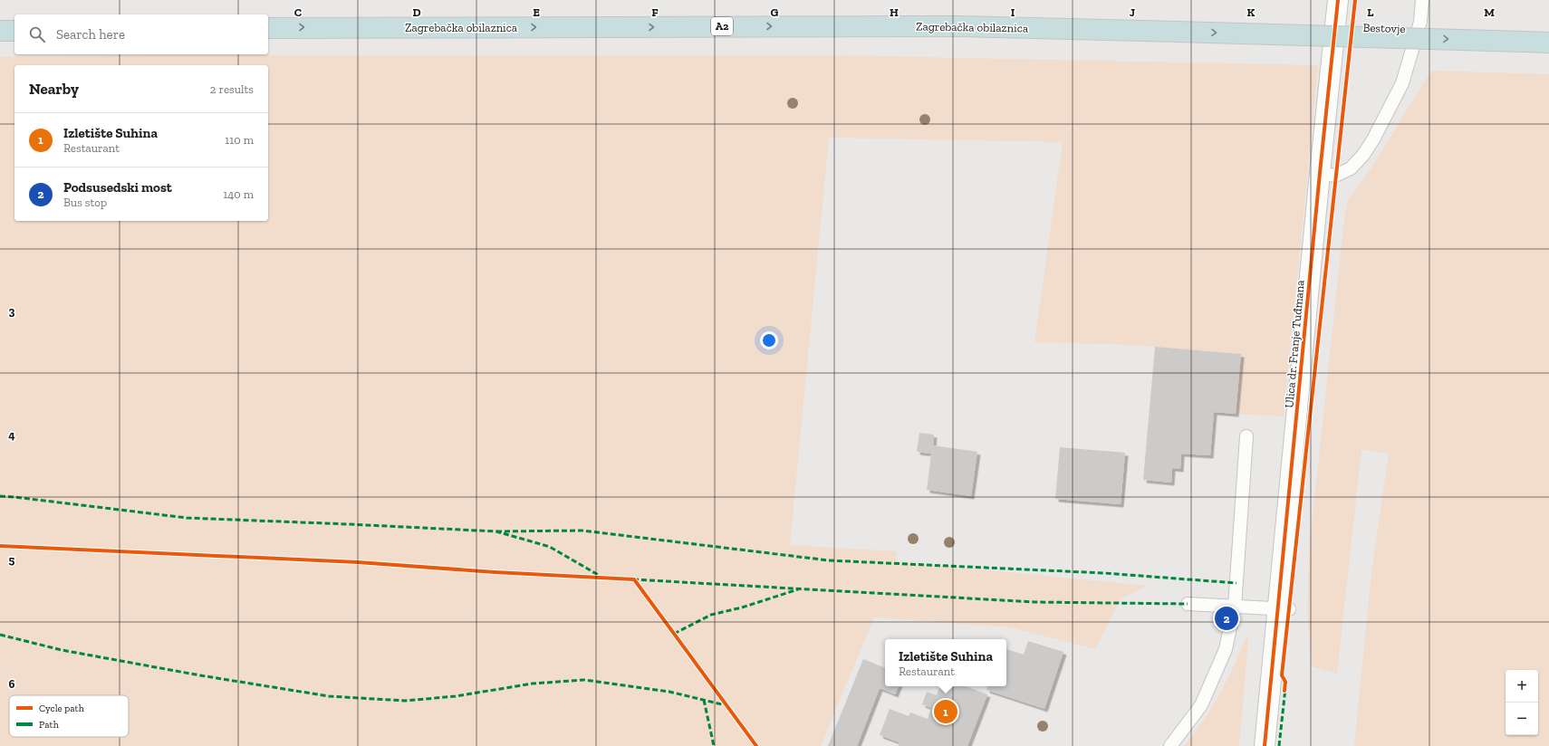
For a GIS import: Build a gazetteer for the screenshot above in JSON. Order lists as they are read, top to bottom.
{
  "streets": {
    "highway": ["A2", "Zagrebačka obilaznica", "Bestovje"],
    "main road": ["Ulica dr. Franje Tuđmana"]
  },
  "crossings": [
    ["Zagrebačka obilaznica", "Bestovje"]
  ],
  "one_way": ["Zagrebačka obilaznica", "Bestovje"],
  "legend": ["Cycle path", "Path"],
  "page": {
    "search": "Search here",
    "heading": ["Nearby", "2 results"],
    "list": [
      {
        "mark": "1",
        "name": "Izletište Suhina",
        "note": "Restaurant",
        "value": "110 m"
      },
      {
        "mark": "2",
        "name": "Podsusedski most",
        "note": "Bus stop",
        "value": "140 m"
      }
    ],
    "pins": ["2", "1"],
    "popup": ["Izletište Suhina", "Restaurant"],
    "map_buttons": ["+", "−"]
  },
  "grid": {
    "columns": [
      "C",
      "D",
      "E",
      "F",
      "G",
      "H",
      "I",
      "J",
      "K",
      "L",
      "M"
    ],
    "rows": [
      "3",
      "4",
      "5",
      "6"
    ]
  }
}
